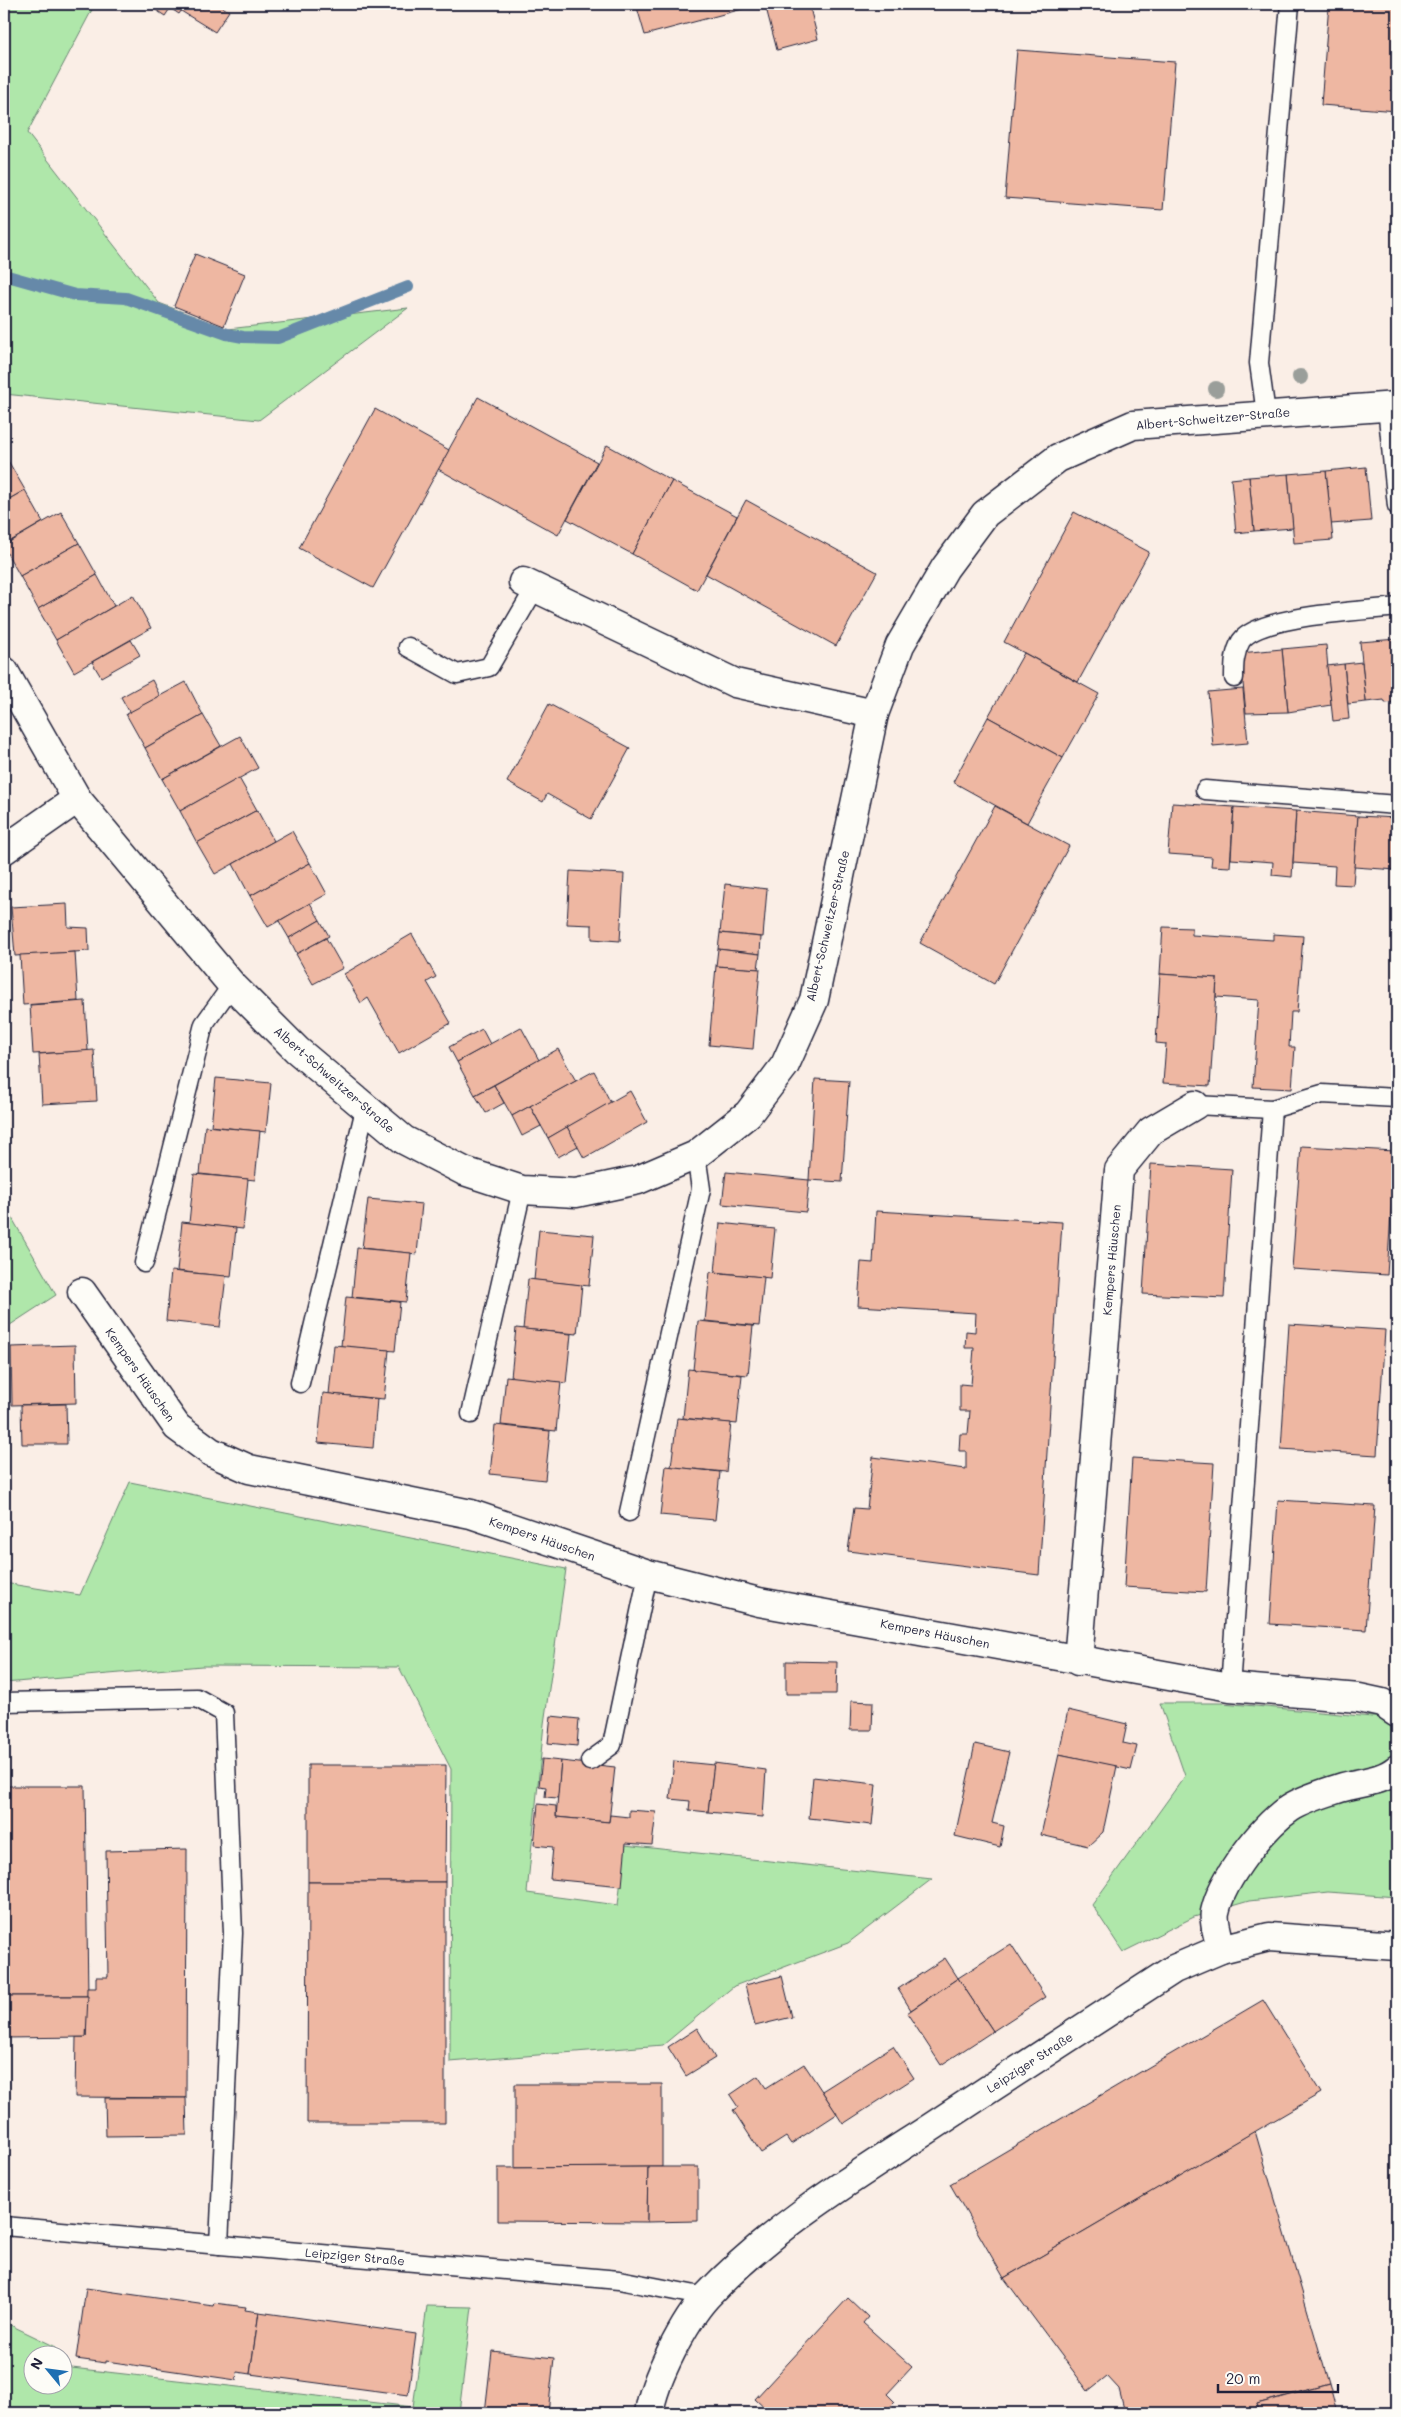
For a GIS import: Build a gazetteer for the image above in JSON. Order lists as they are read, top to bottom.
{
  "streets": {
    "street": ["Albert-Schweitzer-Straße", "Kempers Häuschen", "Leipziger Straße"]
  },
  "scale_bar": "20 m",
  "north": "top left"
}
